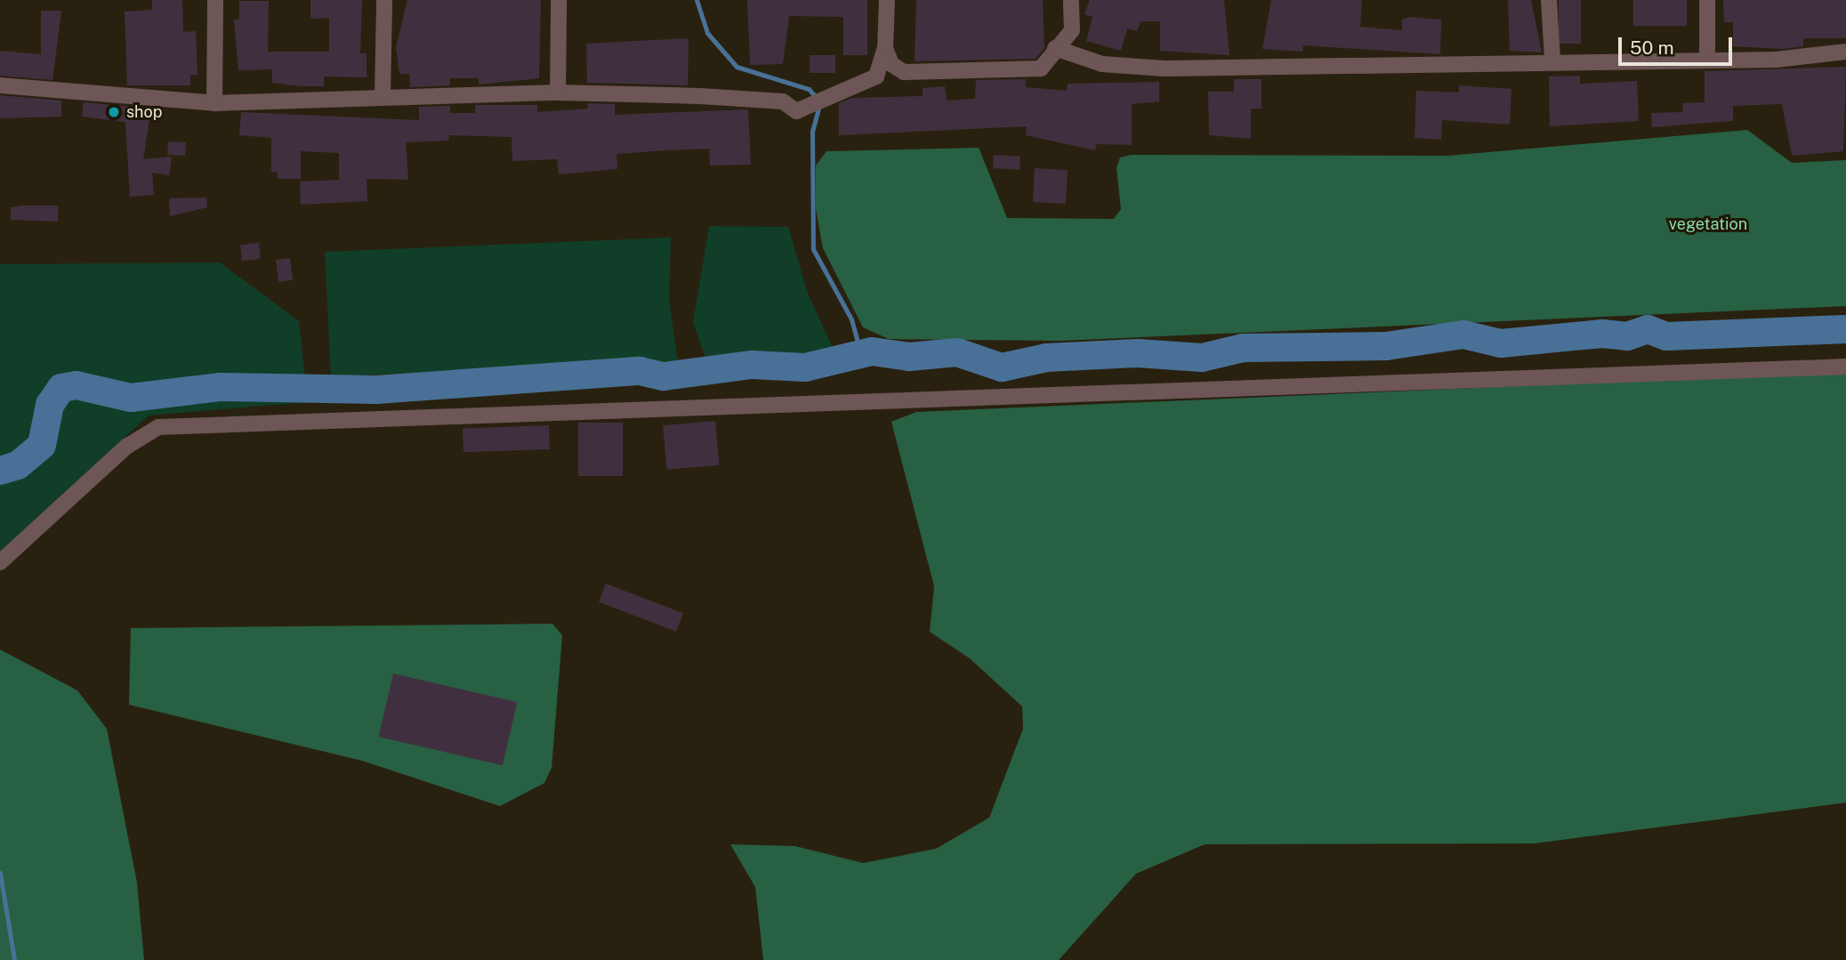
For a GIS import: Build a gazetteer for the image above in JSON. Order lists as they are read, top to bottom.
{
  "parks": ["vegetation"],
  "places": ["shop"],
  "scale_bar": "50 m"
}
